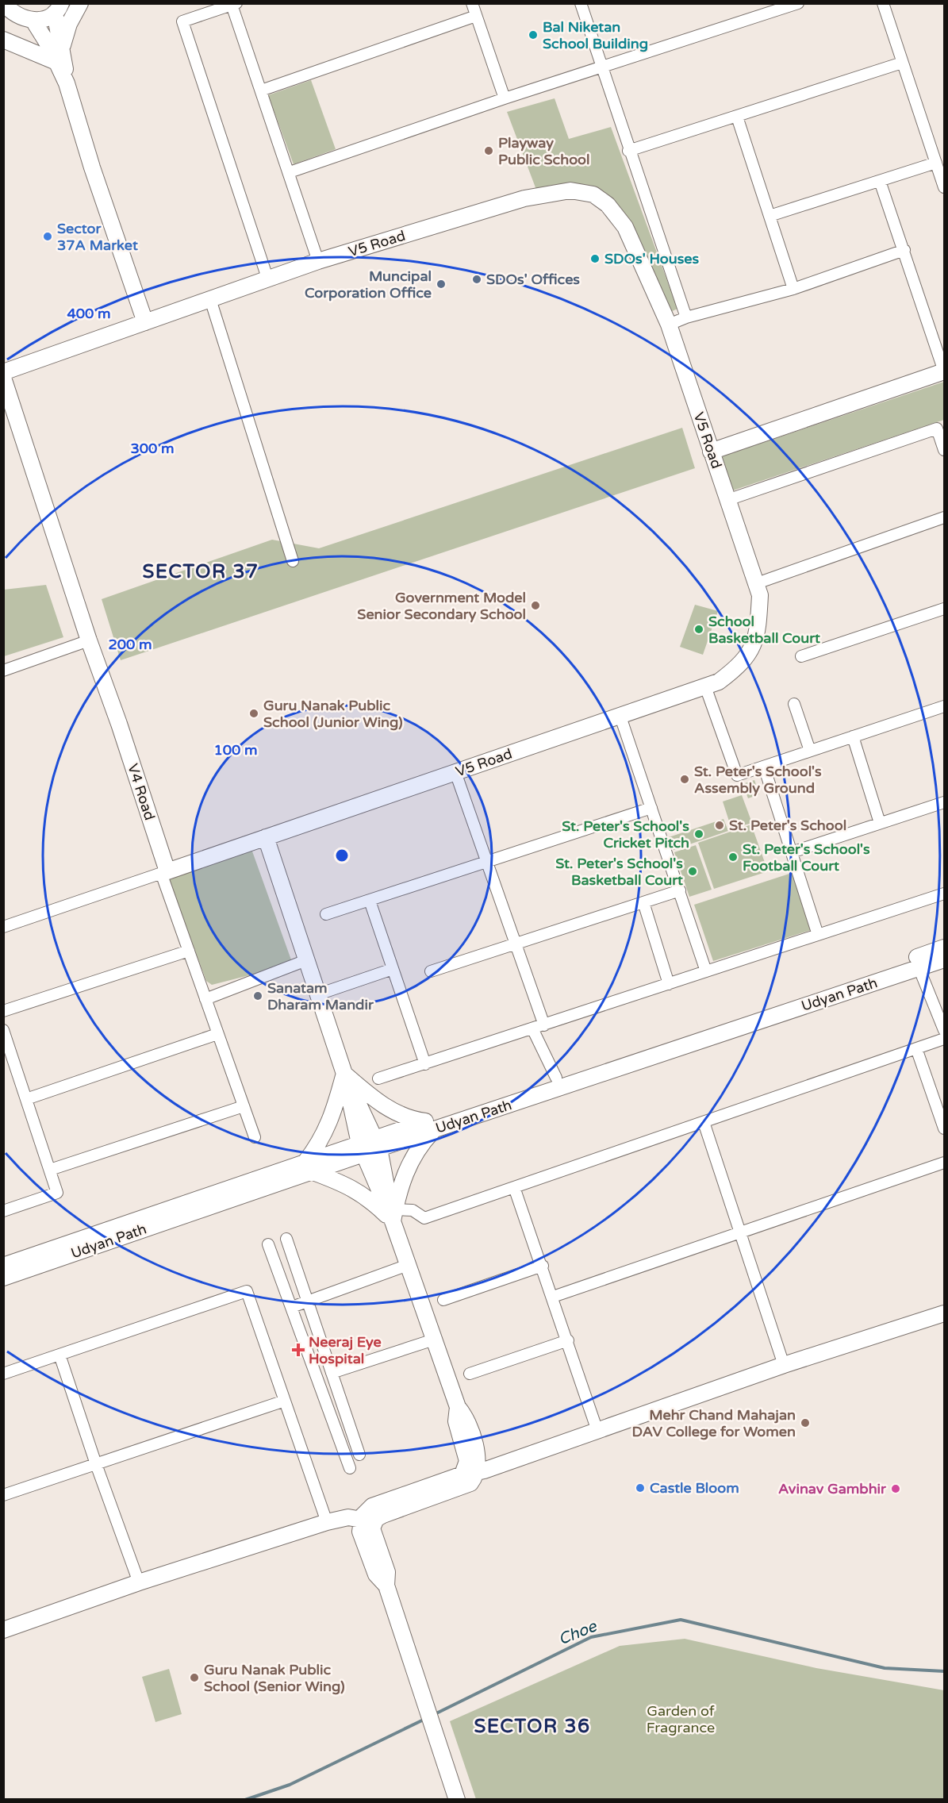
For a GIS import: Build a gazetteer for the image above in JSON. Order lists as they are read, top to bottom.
{
  "streets": {
    "street": ["V5 Road", "V4 Road", "Udyan Path"]
  },
  "districts": ["SECTOR 37", "SECTOR 36"],
  "water": ["Choe"],
  "parks": ["Garden of Fragrance"],
  "places": {
    "other": [
      "Bal Niketan School Building",
      "Playway Public School",
      "Sector 37A Market",
      "SDOs' Houses",
      "SDOs' Offices",
      "Muncipal Corporation Office",
      "Government Model Senior Secondary School",
      "School Basketball Court",
      "Guru Nanak Public School (Junior Wing)",
      "St. Peter's School's Assembly Ground",
      "St. Peter's School",
      "St. Peter's School's Cricket Pitch",
      "St. Peter's School's Football Court",
      "St. Peter's School's Basketball Court",
      "Sanatam Dharam Mandir",
      "Mehr Chand Mahajan DAV College for Women",
      "Castle Bloom",
      "Avinav Gambhir",
      "Guru Nanak Public School (Senior Wing)"
    ],
    "health": ["Neeraj Eye Hospital"]
  },
  "rings": [
    "400 m",
    "300 m",
    "200 m",
    "100 m"
  ]
}
